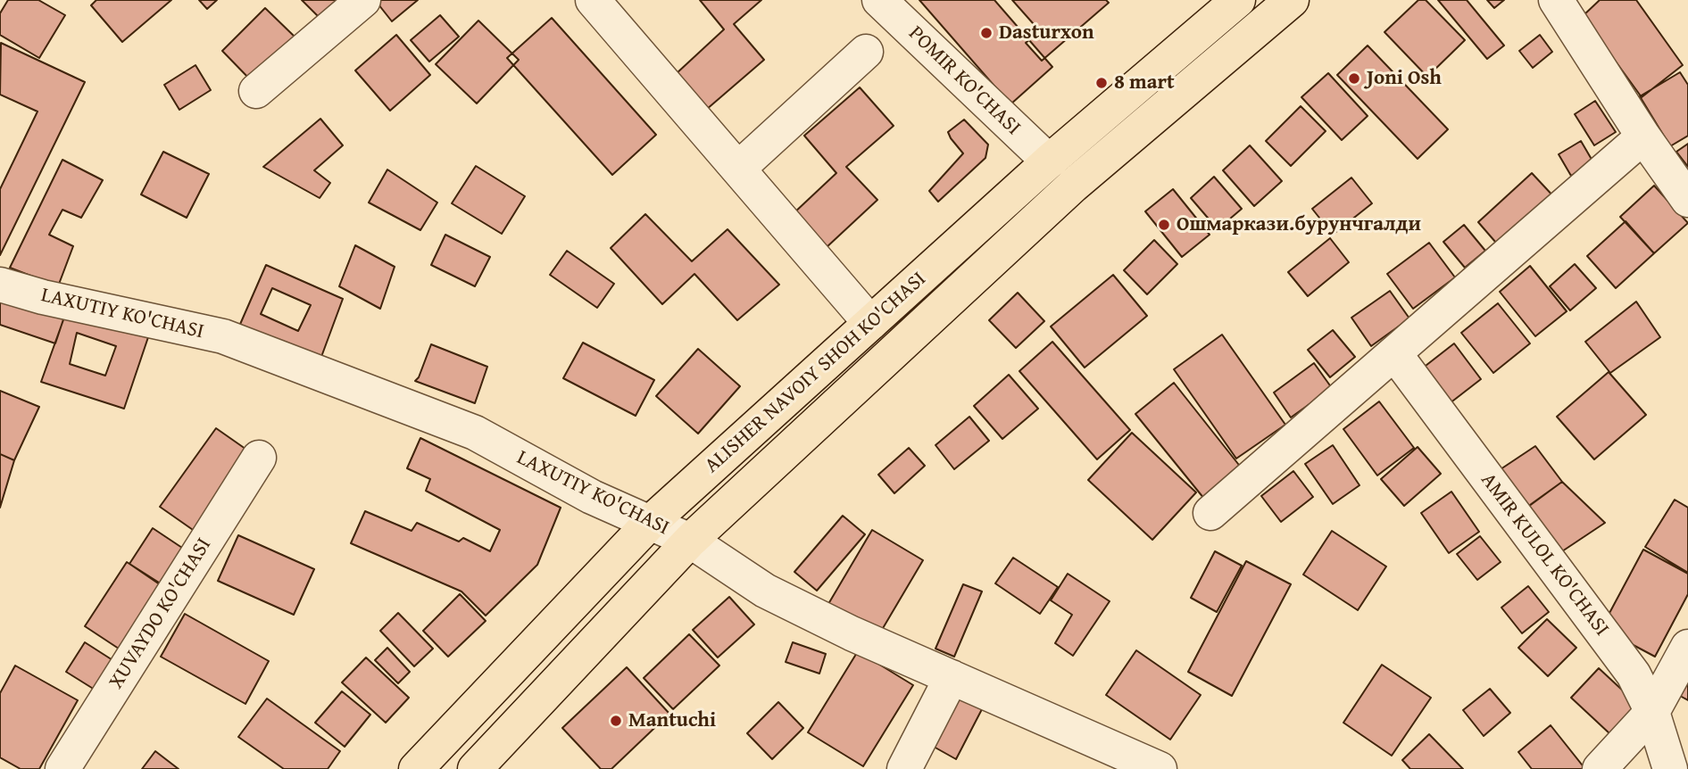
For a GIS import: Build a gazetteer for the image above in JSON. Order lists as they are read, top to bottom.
{
  "streets": {
    "main road": ["ALISHER NAVOIY SHOH KO'CHASI"],
    "street": [
      "POMIR KO'CHASI",
      "LAXUTIY KO'CHASI",
      "AMIR KULOL KO'CHASI",
      "XUVAYDO KO'CHASI"
    ]
  },
  "crossings": [
    ["POMIR KO'CHASI", "ALISHER NAVOIY SHOH KO'CHASI"],
    ["LAXUTIY KO'CHASI", "ALISHER NAVOIY SHOH KO'CHASI"]
  ],
  "places": [
    "Dasturxon",
    "Joni Osh",
    "8 mart",
    "Ошмаркази.бурунчгалди",
    "Mantuchi"
  ]
}
